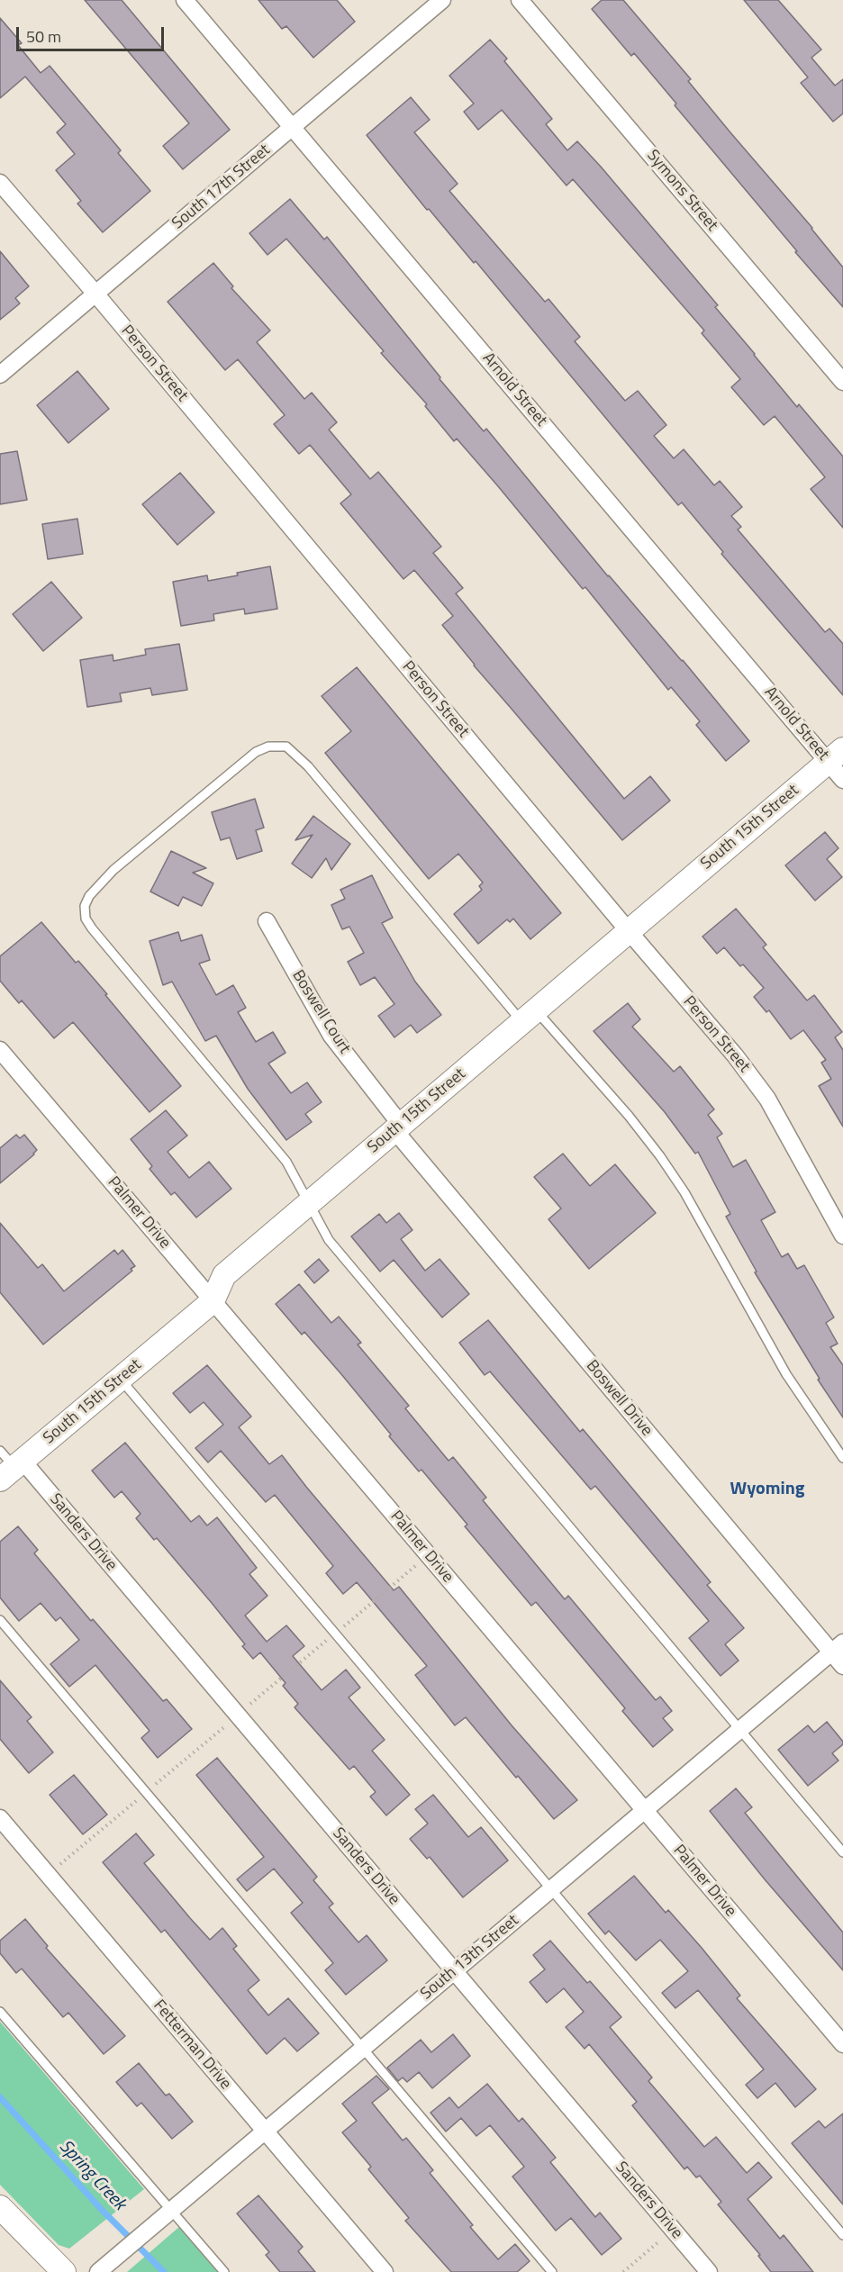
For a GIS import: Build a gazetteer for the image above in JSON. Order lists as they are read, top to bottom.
{
  "streets": {
    "main road": ["South 15th Street"],
    "street": [
      "South 17th Street",
      "Symons Street",
      "Person Street",
      "Arnold Street",
      "Boswell Court",
      "Palmer Drive",
      "Boswell Drive",
      "Sanders Drive",
      "South 13th Street",
      "Fetterman Drive"
    ]
  },
  "crossings": [
    ["South 17th Street", "Person Street"],
    ["South 17th Street", "Arnold Street"],
    ["Person Street", "South 15th Street"],
    ["Arnold Street", "South 15th Street"],
    ["South 15th Street", "Boswell Court"],
    ["South 15th Street", "Palmer Drive"],
    ["South 15th Street", "Boswell Drive"],
    ["South 15th Street", "Sanders Drive"],
    ["Boswell Court", "Boswell Drive"],
    ["Palmer Drive", "South 13th Street"],
    ["Boswell Drive", "South 13th Street"],
    ["Sanders Drive", "South 13th Street"],
    ["South 13th Street", "Fetterman Drive"]
  ],
  "districts": ["Wyoming"],
  "water": ["Spring Creek"],
  "scale_bar": "50 m"
}
